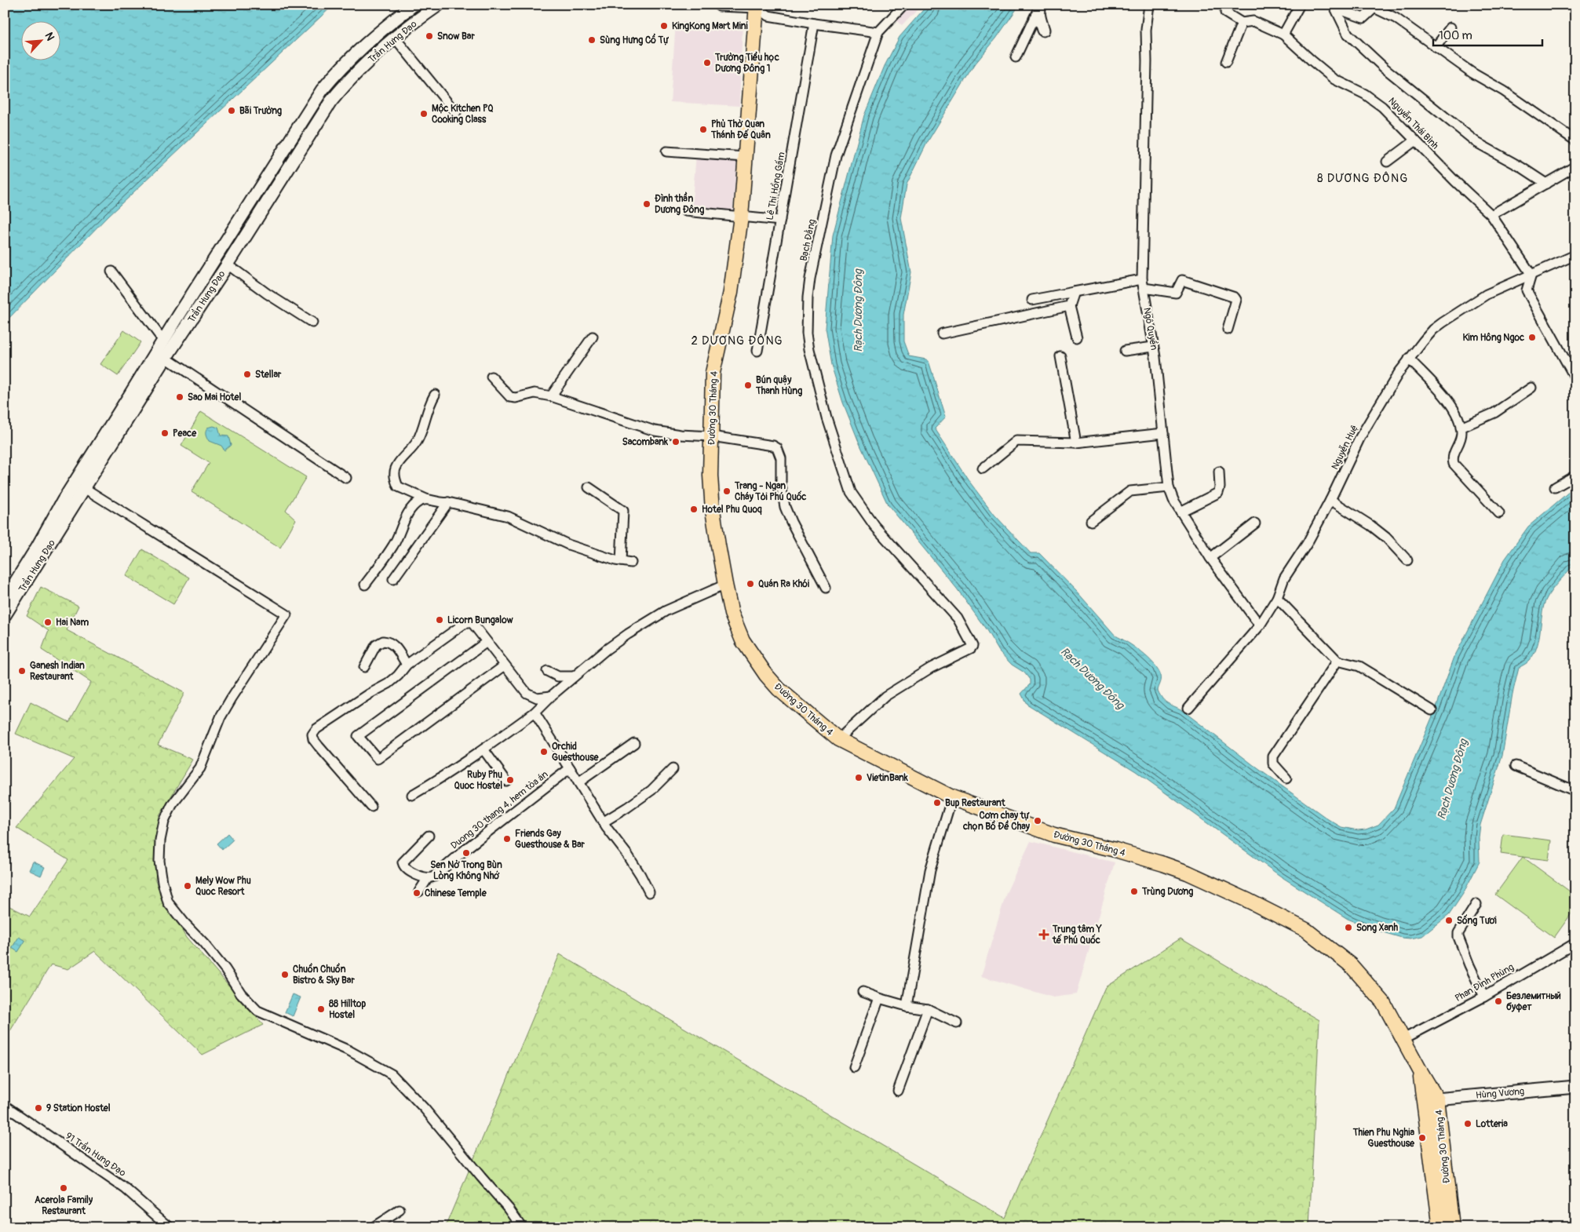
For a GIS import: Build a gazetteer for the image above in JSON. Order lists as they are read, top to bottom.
{
  "streets": {
    "main road": ["Trần Hưng Đạo", "Đường 30 Tháng 4", "Hùng Vương"],
    "street": [
      "Nguyễn Thái Bình",
      "Lê Thị Hồng Gấm",
      "Bạch Đằng",
      "Ngô Quyền",
      "Nguyễn Huệ",
      "Duong 30 thang 4, hem tòa án",
      "Phan Đình Phùng",
      "91 Trần Hưng Đạo"
    ]
  },
  "crossings": [
    ["Nguyễn Thái Bình", "Nguyễn Huệ"],
    ["Bạch Đằng", "Đường 30 Tháng 4"],
    ["Ngô Quyền", "Nguyễn Huệ"],
    ["Đường 30 Tháng 4", "Phan Đình Phùng"],
    ["Đường 30 Tháng 4", "Hùng Vương"]
  ],
  "districts": ["8 DƯƠNG ĐÔNG", "2 DƯƠNG ĐÔNG"],
  "water": ["Rạch Dương Đông"],
  "places": {
    "other": [
      "KingKong Mart Mini",
      "Snow Bar",
      "Sùng Hưng Cổ Tự",
      "Trường Tiểu học Dương Đông 1",
      "Bãi Trường",
      "Mộc Kitchen PQ Cooking Class",
      "Phủ Thờ Quan Thánh Đế Quân",
      "Đình thần Dương Đông",
      "Kim Hông Ngoc",
      "Stellar",
      "Bún quậy Thanh Hùng",
      "Sao Mai Hotel",
      "Peace",
      "Sacombank",
      "Trang - Ngan Cháy Tỏi Phú Quốc",
      "Hotel Phu Quoq",
      "Quán Ra Khói",
      "Licorn Bungalow",
      "Hai Nam",
      "Ganesh Indian Restaurant",
      "Orchid Guesthouse",
      "VietinBank",
      "Ruby Phu Quoc Hostel",
      "Bup Restaurant",
      "Cơm chay tự chọn Bồ Đề Chay",
      "Friends Gay Guesthouse & Bar",
      "Sen Nở Trong Bùn Lòng Không Nhớ",
      "Mely Wow Phu Quoc Resort",
      "Trùng Dương",
      "Chinese Temple",
      "Sống Tươi",
      "Song Xanh",
      "Chuồn Chuồn Bistro & Sky Bar",
      "Безлемитный буфет",
      "88 Hilltop Hostel",
      "9 Station Hostel",
      "Lotteria",
      "Thien Phu Nghia Guesthouse",
      "Acerola Family Restaurant"
    ],
    "health": ["Trung tâm Y tế Phú Quốc"]
  },
  "scale_bar": "100 m",
  "north": "top right"
}
